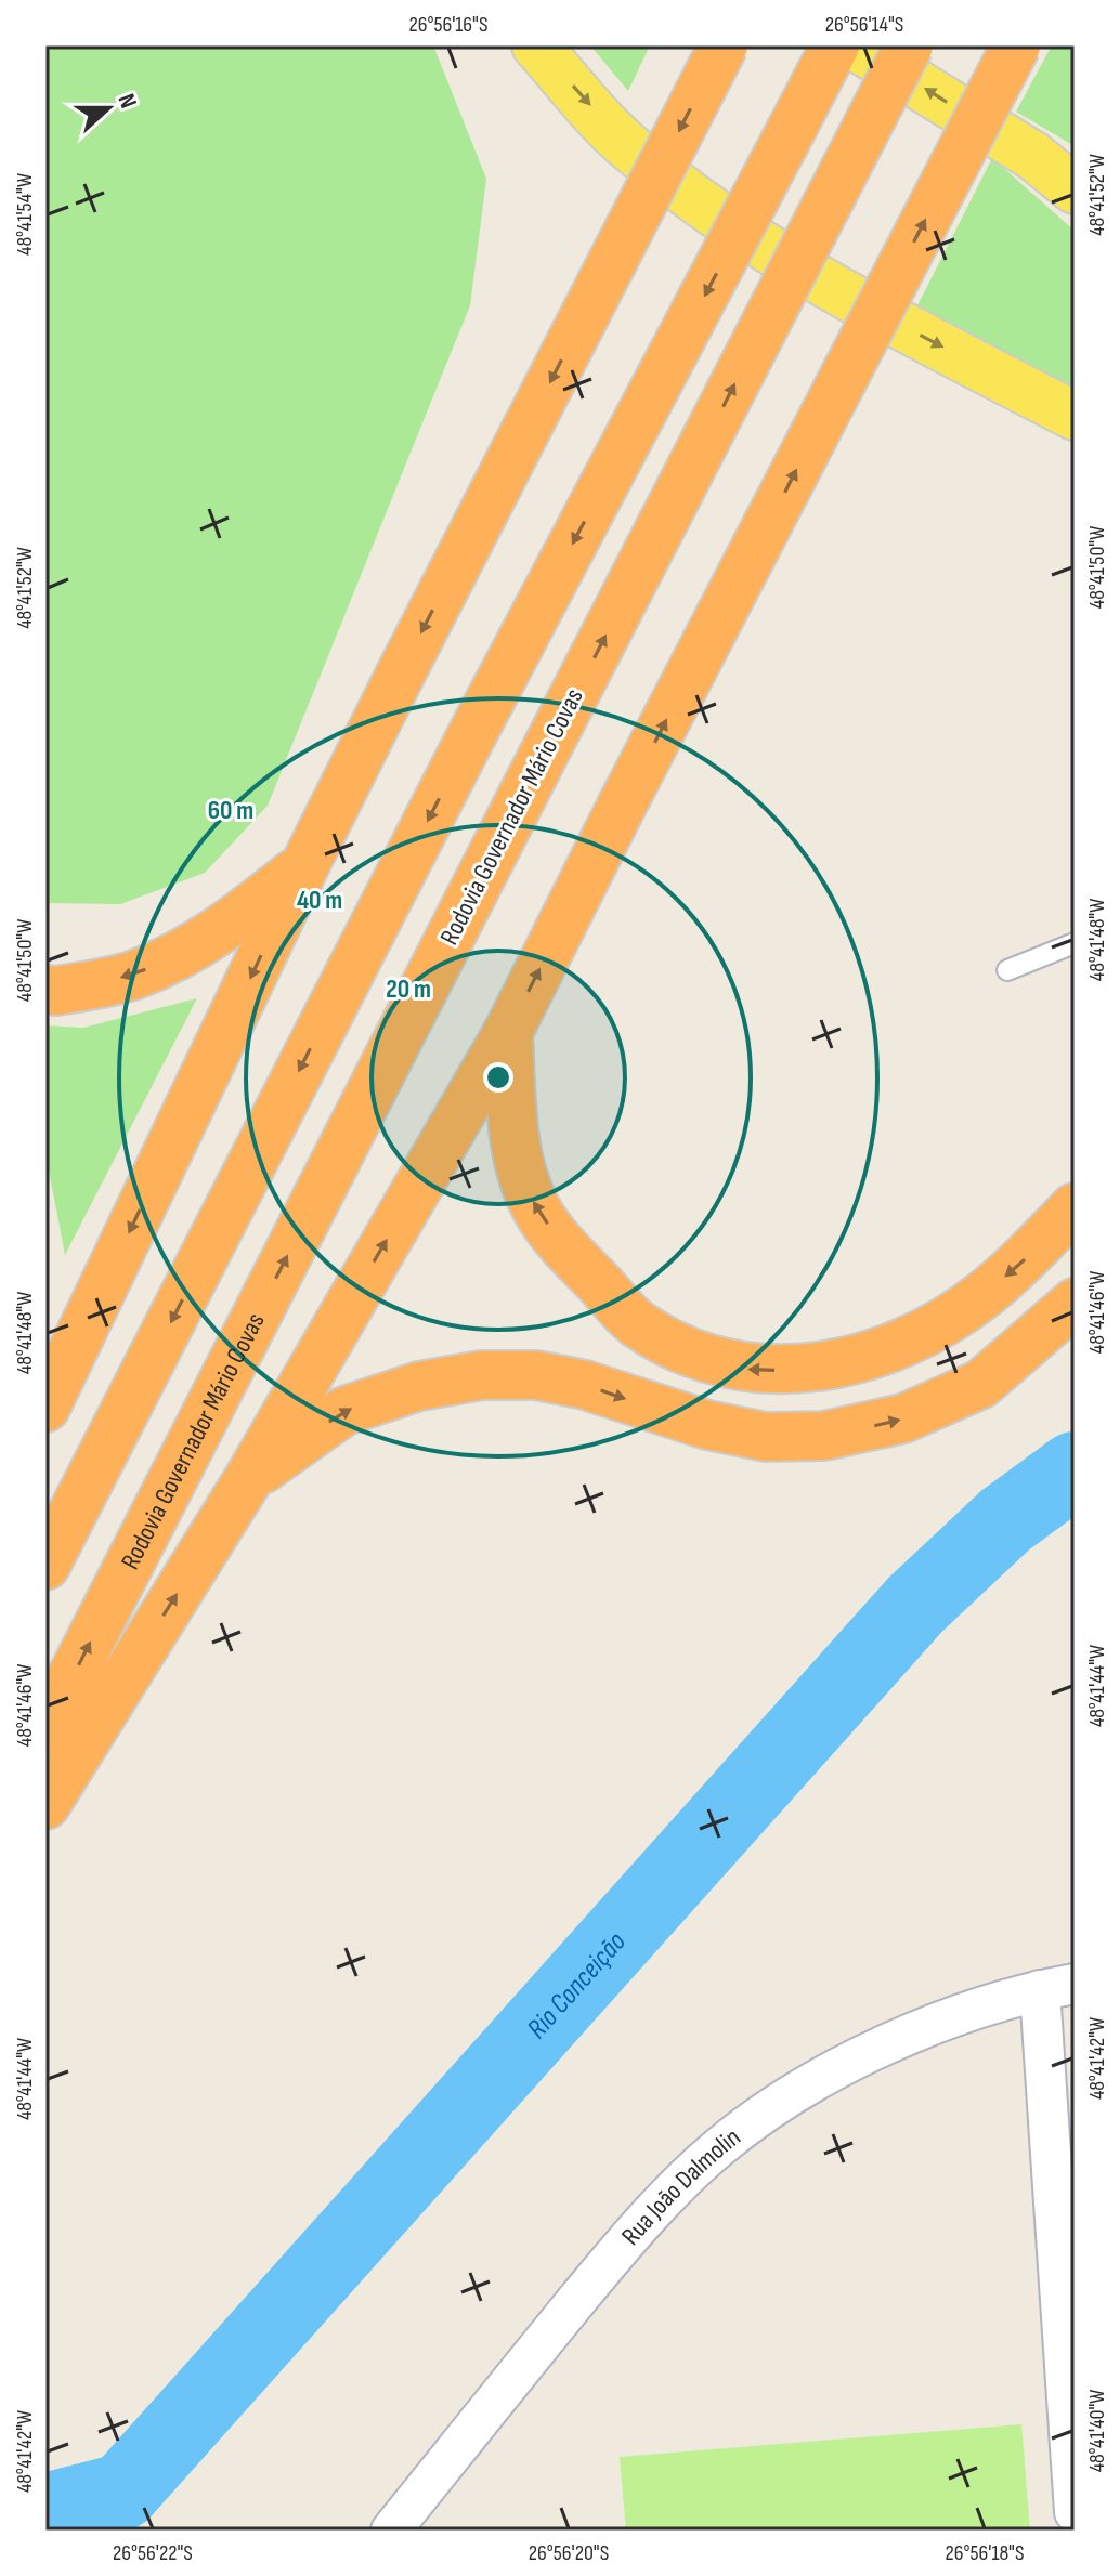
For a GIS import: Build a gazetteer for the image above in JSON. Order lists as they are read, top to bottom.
{
  "streets": {
    "highway": ["Rodovia Governador Mário Covas"],
    "street": ["Rua João Dalmolin"]
  },
  "water": ["Rio Conceição"],
  "north": "right",
  "coordinates": [
    "26°56'16\"S",
    "26°56'14\"S",
    "48°41'52\"W",
    "48°41'54\"W",
    "48°41'50\"W",
    "48°41'48\"W",
    "48°41'46\"W",
    "48°41'44\"W",
    "48°41'42\"W",
    "48°41'40\"W",
    "26°56'22\"S",
    "26°56'20\"S",
    "26°56'18\"S"
  ],
  "rings": ["60 m", "40 m", "20 m"]
}
